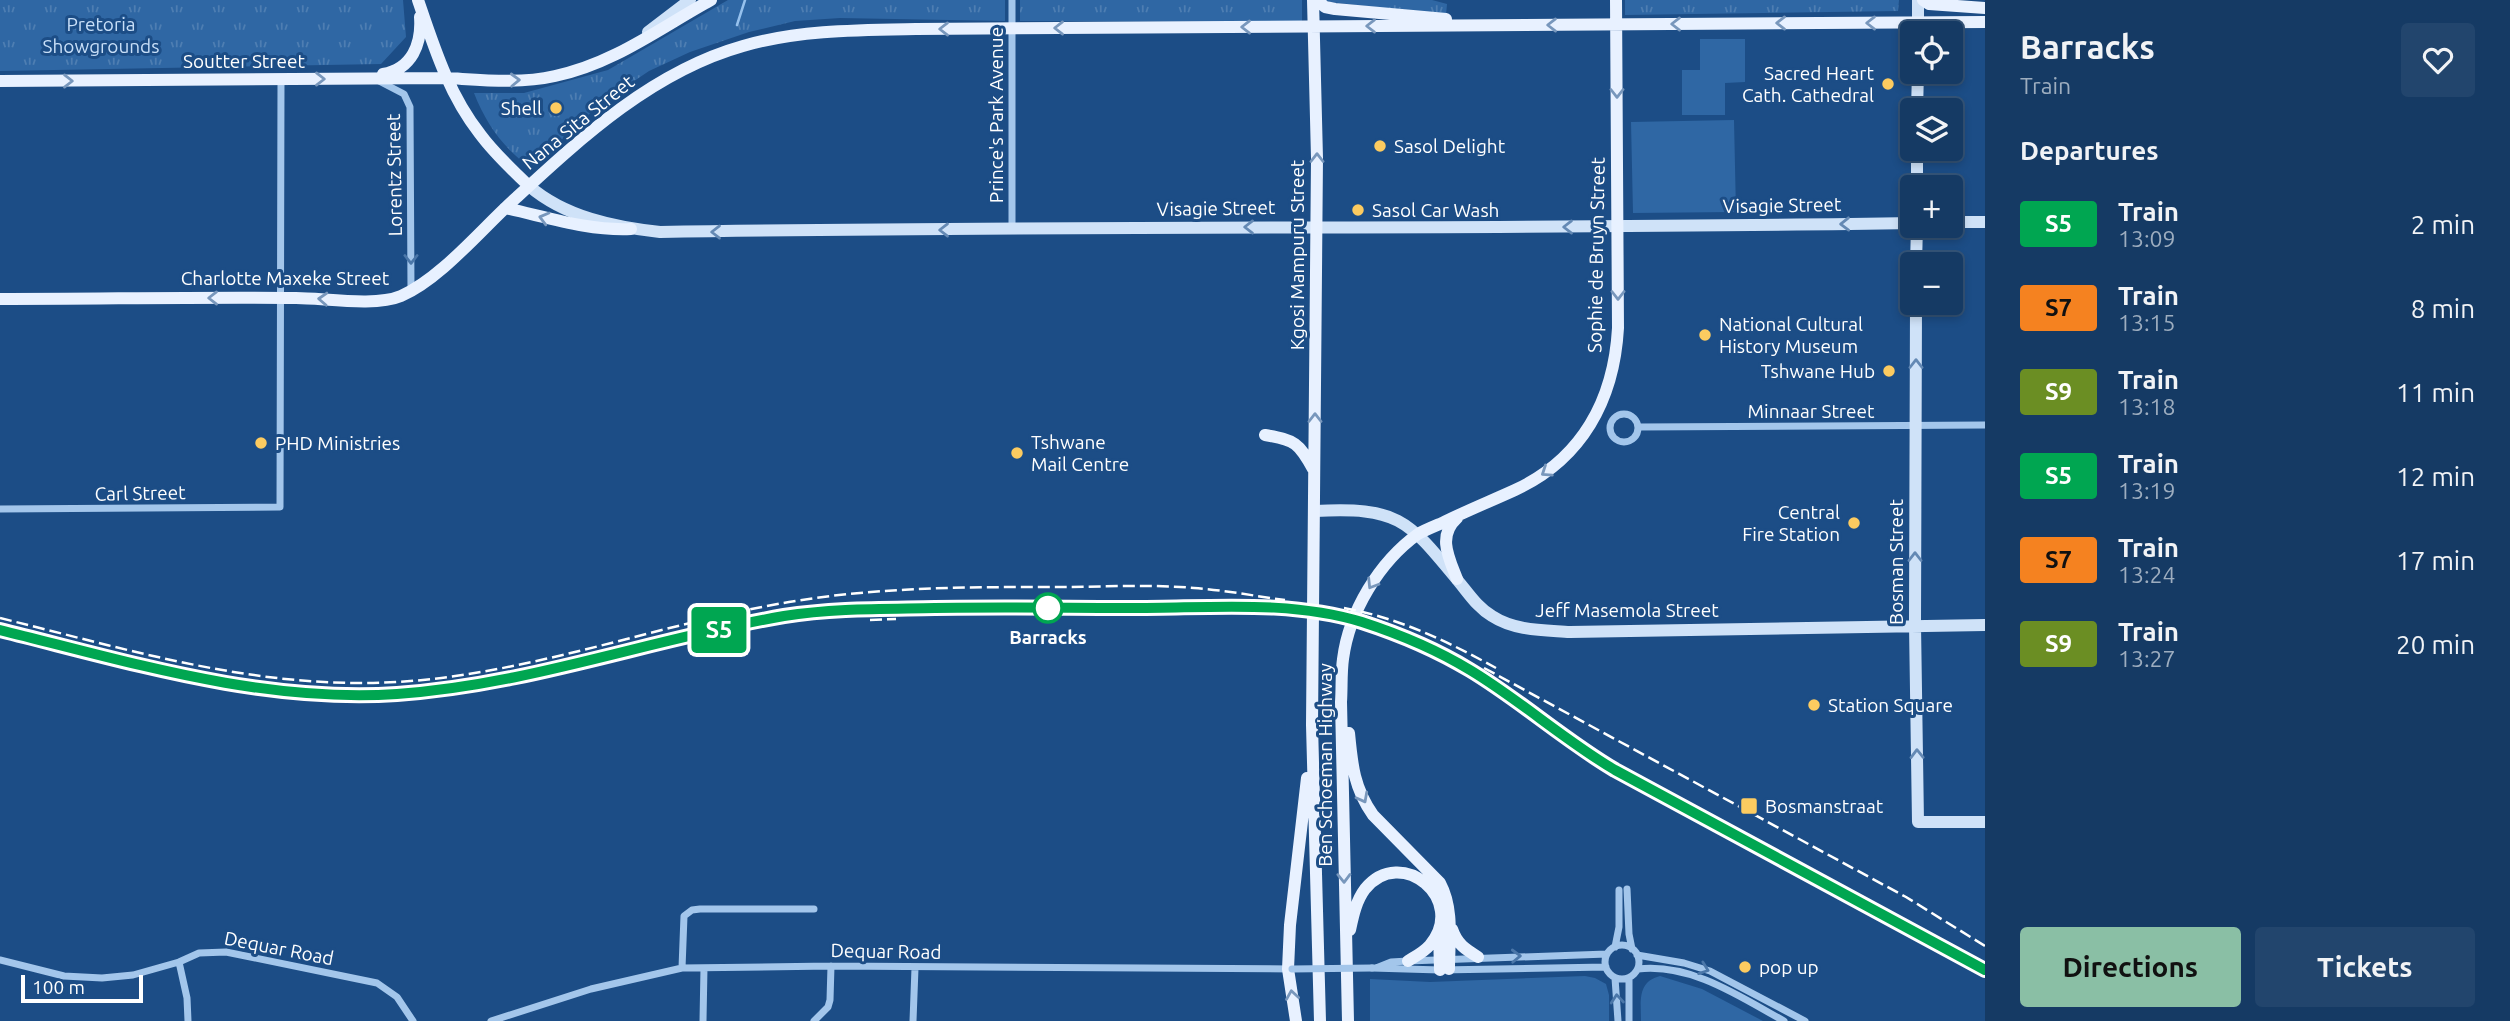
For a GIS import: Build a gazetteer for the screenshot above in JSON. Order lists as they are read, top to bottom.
{
  "streets": {
    "main road": [
      "Soutter Street",
      "Nana Sita Street",
      "Kgosi Mampuru Street",
      "Sophie de Bruyn Street",
      "Charlotte Maxeke Street",
      "Ben Schoeman Highway"
    ],
    "street": [
      "Prince's Park Avenue",
      "Lorentz Street",
      "Visagie Street",
      "Minnaar Street",
      "Carl Street",
      "Bosman Street",
      "Jeff Masemola Street",
      "Dequar Road"
    ]
  },
  "crossings": [
    ["Soutter Street", "Nana Sita Street"],
    ["Soutter Street", "Lorentz Street"],
    ["Prince's Park Avenue", "Nana Sita Street"],
    ["Prince's Park Avenue", "Visagie Street"],
    ["Nana Sita Street", "Visagie Street"],
    ["Nana Sita Street", "Kgosi Mampuru Street"],
    ["Nana Sita Street", "Sophie de Bruyn Street"],
    ["Nana Sita Street", "Charlotte Maxeke Street"],
    ["Lorentz Street", "Charlotte Maxeke Street"],
    ["Visagie Street", "Kgosi Mampuru Street"],
    ["Visagie Street", "Sophie de Bruyn Street"],
    ["Visagie Street", "Charlotte Maxeke Street"],
    ["Kgosi Mampuru Street", "Jeff Masemola Street"],
    ["Kgosi Mampuru Street", "Ben Schoeman Highway"],
    ["Sophie de Bruyn Street", "Jeff Masemola Street"],
    ["Sophie de Bruyn Street", "Ben Schoeman Highway"],
    ["Charlotte Maxeke Street", "Carl Street"],
    ["Minnaar Street", "Bosman Street"],
    ["Bosman Street", "Jeff Masemola Street"],
    ["Jeff Masemola Street", "Ben Schoeman Highway"]
  ],
  "one_way": [
    "Soutter Street",
    "Lorentz Street",
    "Visagie Street",
    "Kgosi Mampuru Street",
    "Sophie de Bruyn Street",
    "Charlotte Maxeke Street",
    "Bosman Street"
  ],
  "parks": ["Pretoria Showgrounds"],
  "places": {
    "other": [
      "Sacred Heart Cath. Cathedral",
      "Shell",
      "Sasol Delight",
      "Sasol Car Wash",
      "National Cultural History Museum",
      "Tshwane Hub",
      "PHD Ministries",
      "Tshwane Mail Centre",
      "Central Fire Station",
      "Barracks",
      "Station Square",
      "pop up"
    ],
    "transit": ["Bosmanstraat"]
  },
  "scale_bar": "100 m",
  "page": {
    "on_map": "S5",
    "heading": [
      ["Barracks", "Train"],
      "Departures"
    ],
    "map_buttons": ["+", "−"],
    "list": [
      {
        "mark": "S5",
        "name": "Train",
        "note": "13:09",
        "value": "2 min"
      },
      {
        "mark": "S7",
        "name": "Train",
        "note": "13:15",
        "value": "8 min"
      },
      {
        "mark": "S9",
        "name": "Train",
        "note": "13:18",
        "value": "11 min"
      },
      {
        "mark": "S5",
        "name": "Train",
        "note": "13:19",
        "value": "12 min"
      },
      {
        "mark": "S7",
        "name": "Train",
        "note": "13:24",
        "value": "17 min"
      },
      {
        "mark": "S9",
        "name": "Train",
        "note": "13:27",
        "value": "20 min"
      }
    ],
    "buttons": ["Directions", "Tickets"],
    "scale": "100 m"
  }
}
